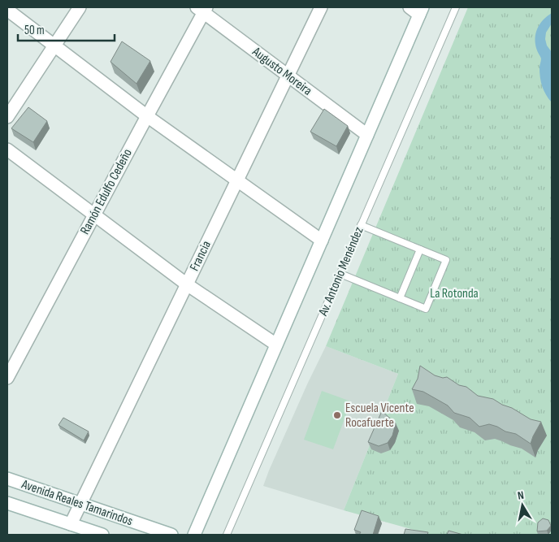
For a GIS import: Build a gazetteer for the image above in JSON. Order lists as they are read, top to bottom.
{
  "streets": {
    "street": [
      "Augusto Moreira",
      "Ramón Edulfo Cedeño",
      "Francia",
      "Avenida Reales Tamarindos"
    ],
    "lane": ["Av. Antonio Menéndez"]
  },
  "crossings": [
    ["Augusto Moreira", "Ramón Edulfo Cedeño"],
    ["Augusto Moreira", "Francia"],
    ["Francia", "Avenida Reales Tamarindos"]
  ],
  "parks": ["La Rotonda"],
  "places": ["Escuela Vicente Rocafuerte"],
  "scale_bar": "50 m",
  "north": "top"
}
